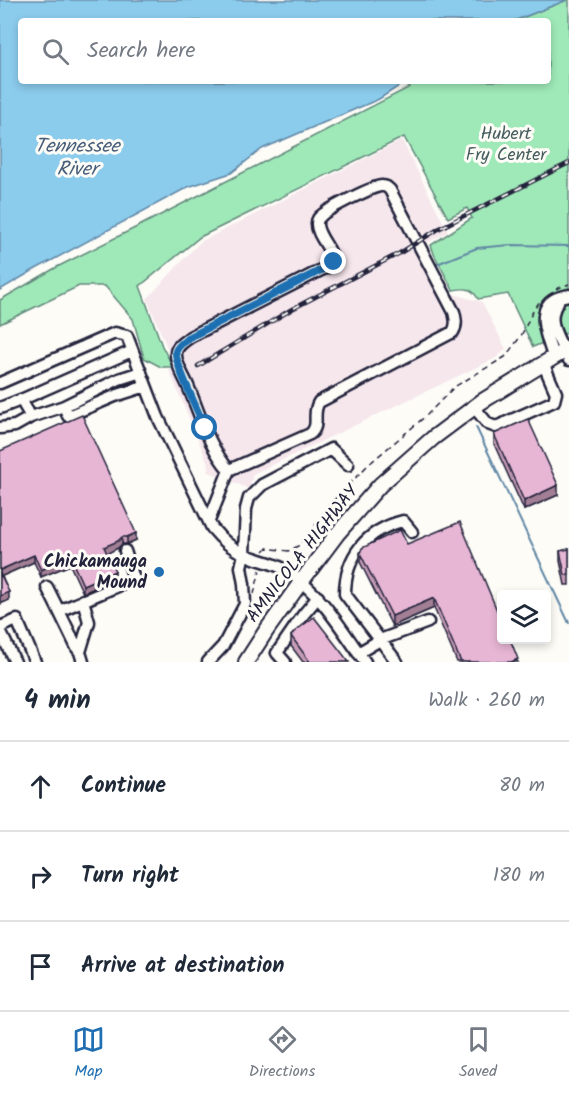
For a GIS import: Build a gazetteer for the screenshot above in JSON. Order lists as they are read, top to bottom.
{
  "streets": {
    "main road": ["AMNICOLA HIGHWAY"]
  },
  "water": ["Tennessee River"],
  "parks": ["Hubert Fry Center"],
  "places": ["Chickamauga Mound"],
  "page": {
    "search": "Search here",
    "heading": ["4 min", "Walk · 260 m"],
    "list": [
      ["Continue", "80 m"],
      ["Turn right", "180 m"],
      "Arrive at destination"
    ],
    "nav": ["Map", "Directions", "Saved"]
  }
}
